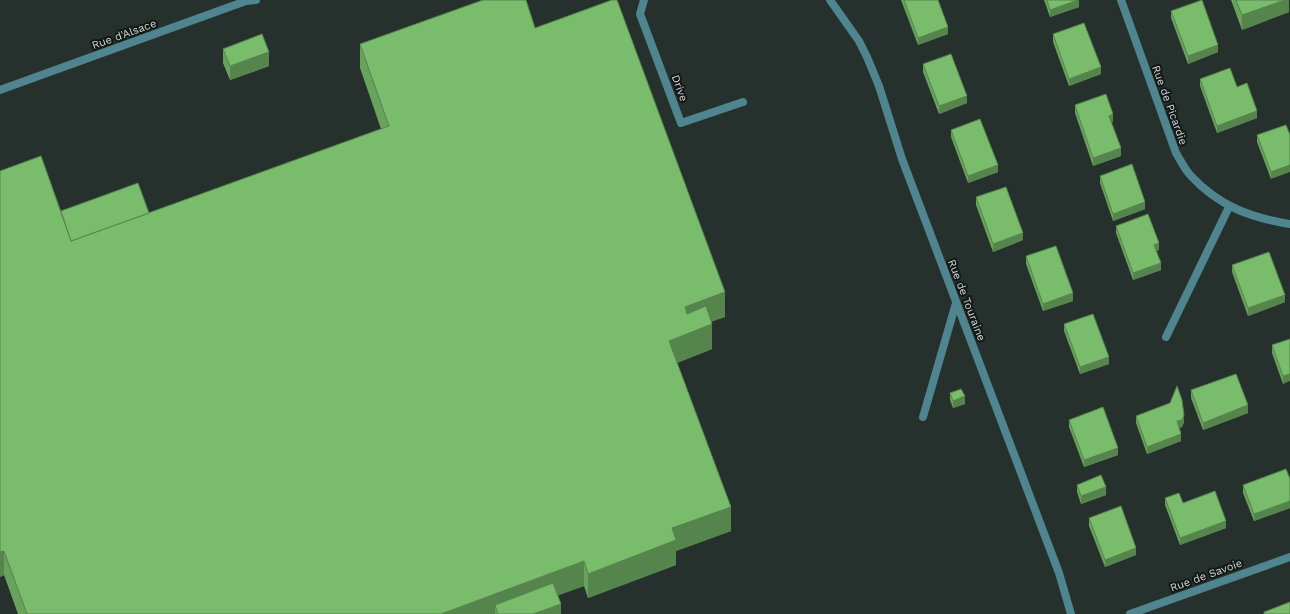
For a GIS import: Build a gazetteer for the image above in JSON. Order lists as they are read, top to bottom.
{
  "streets": {
    "street": [
      "Rue d'Alsace",
      "Drive",
      "Rue de Picardie",
      "Rue de Touraine",
      "Rue de Savoie"
    ]
  }
}
